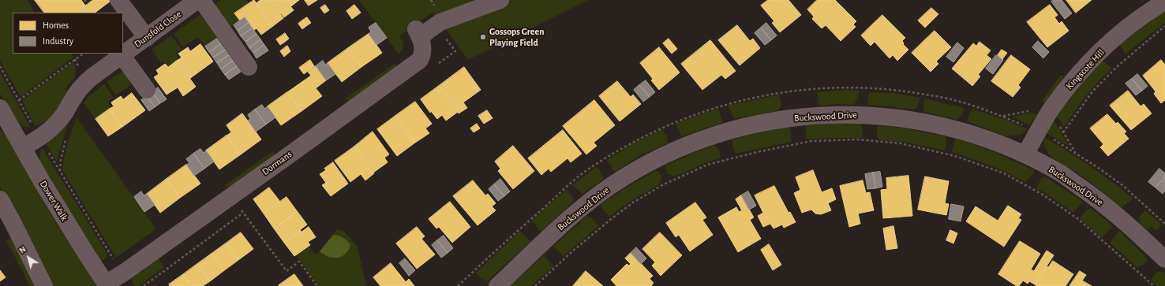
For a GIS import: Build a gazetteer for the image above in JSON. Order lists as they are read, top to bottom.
{
  "streets": {
    "street": [
      "Dunsfold Close",
      "Kingscote Hill",
      "Buckswood Drive",
      "Dormans",
      "Dower Walk"
    ]
  },
  "crossings": [
    ["Dunsfold Close", "Dower Walk"],
    ["Kingscote Hill", "Buckswood Drive"],
    ["Dormans", "Dower Walk"]
  ],
  "places": ["Gossops Green Playing Field"],
  "legend": ["Homes", "Industry"],
  "north": "top left"
}
